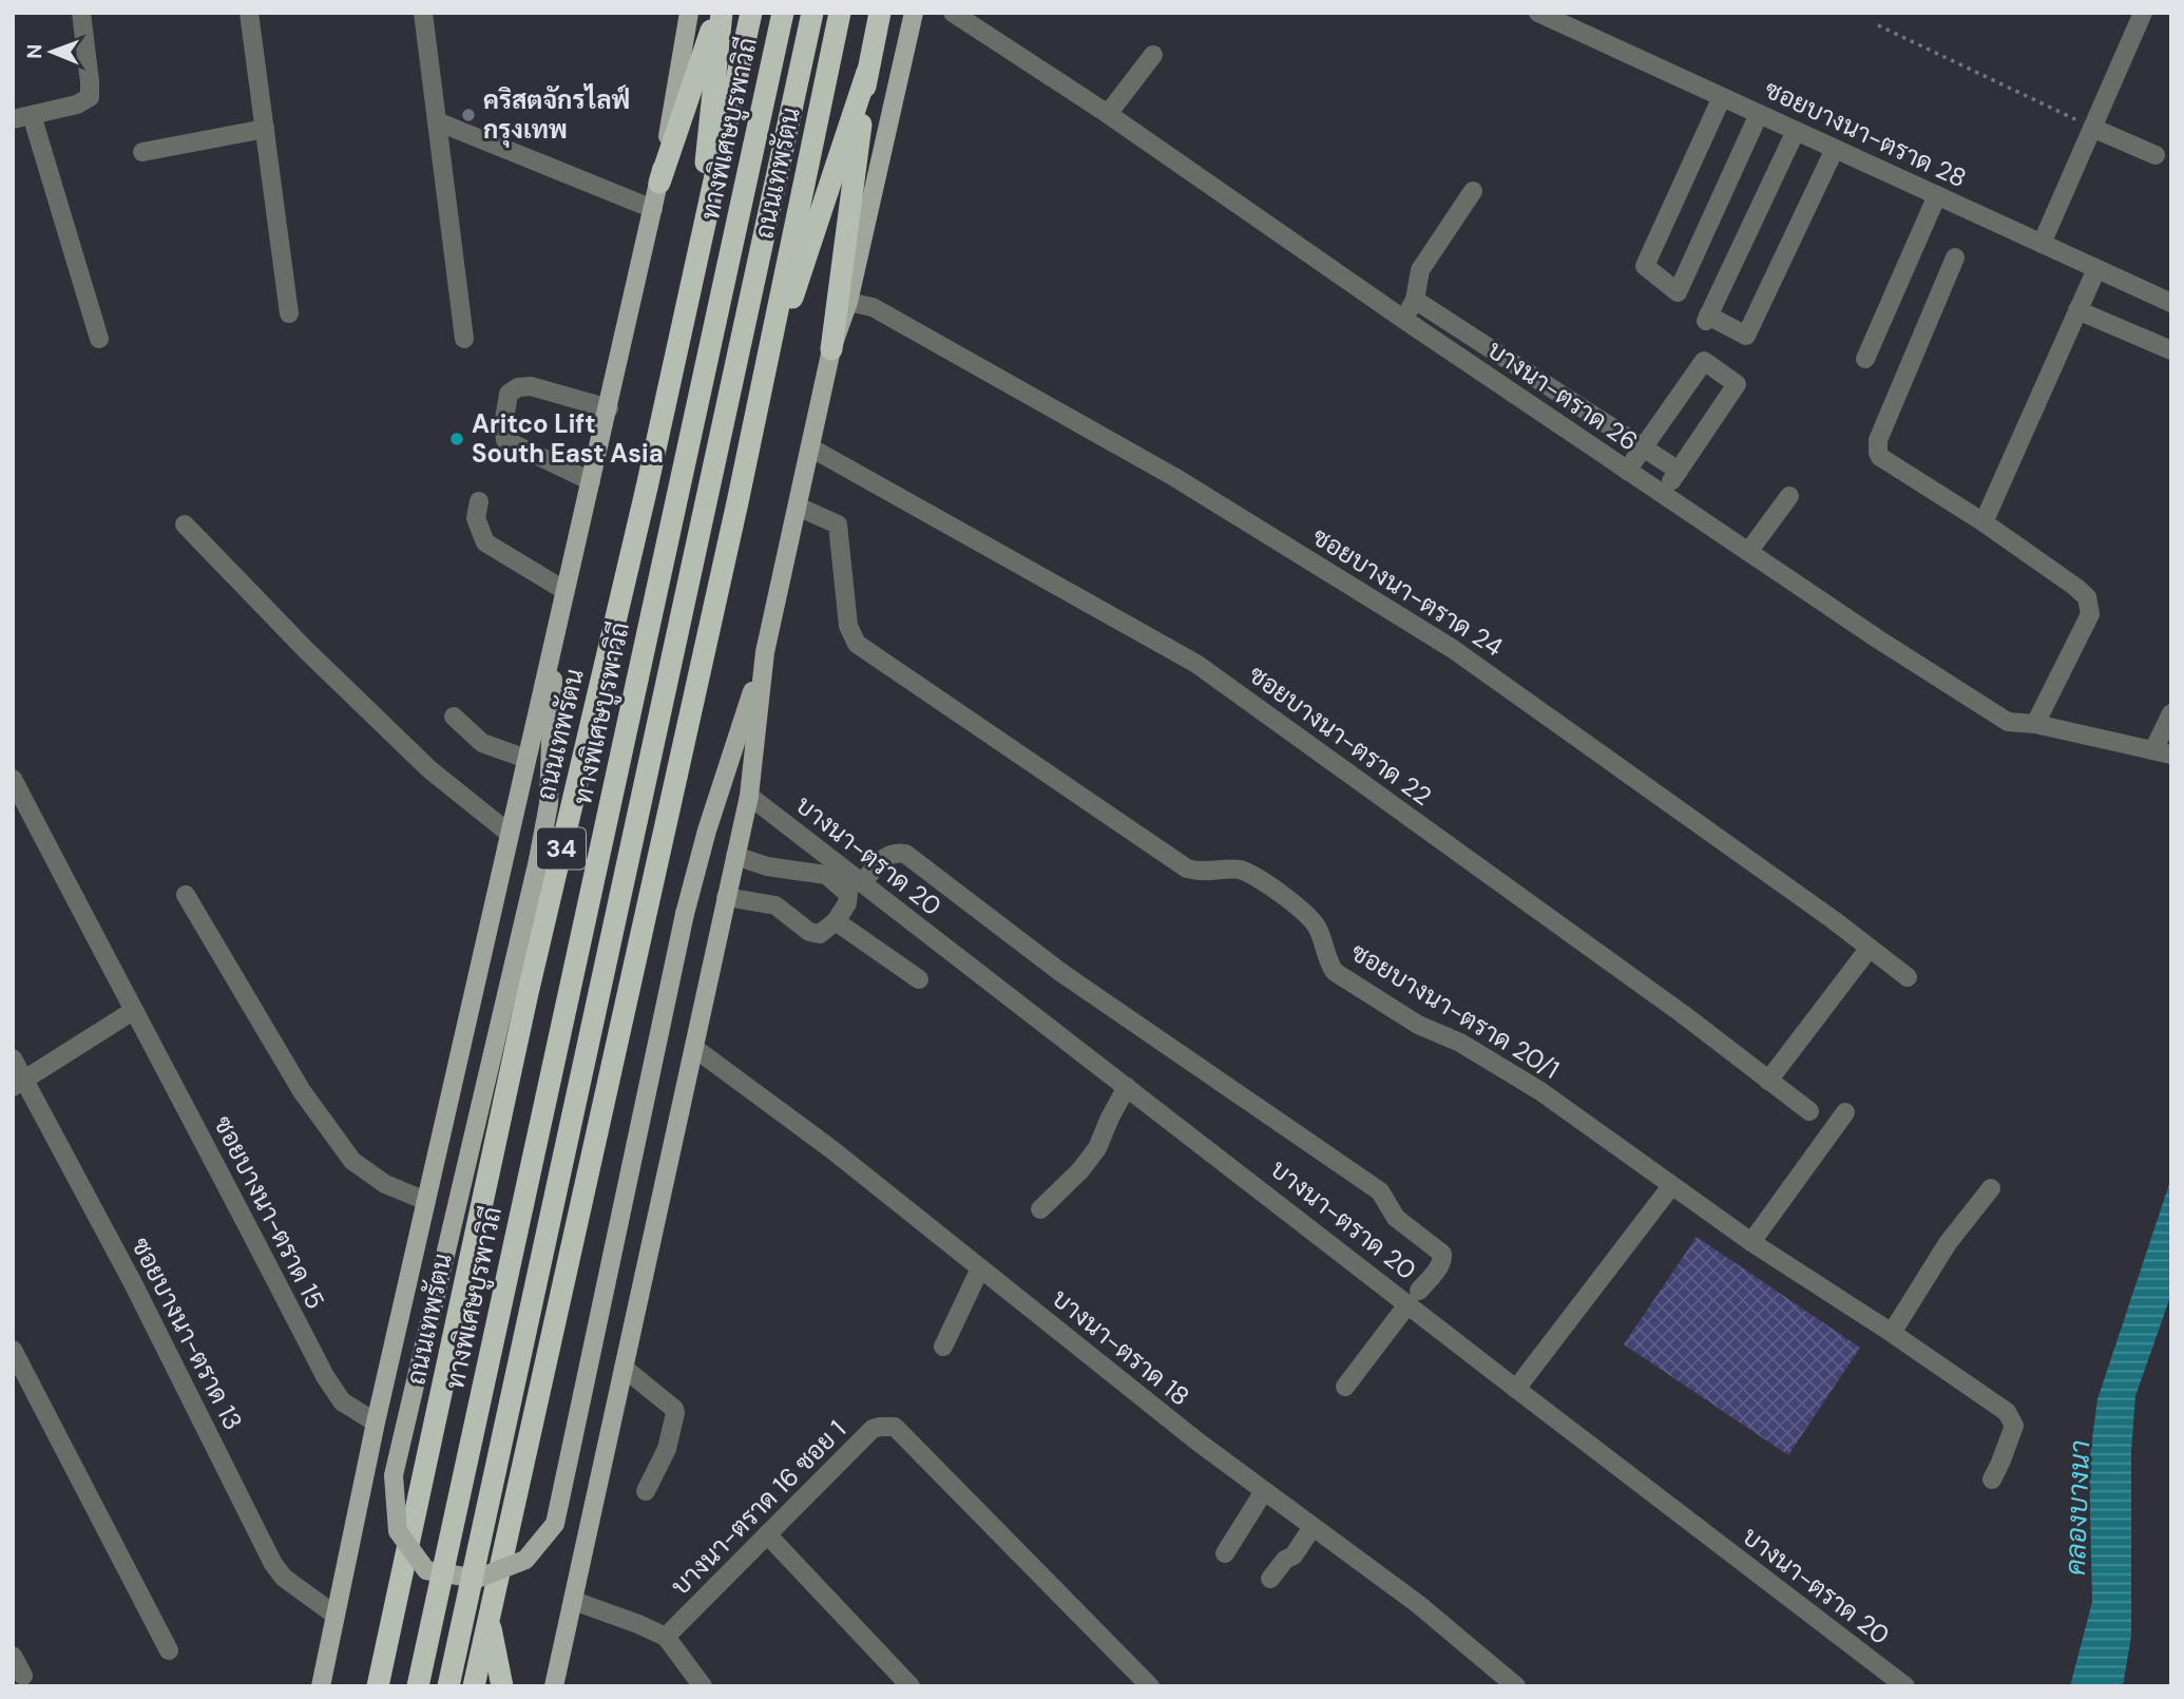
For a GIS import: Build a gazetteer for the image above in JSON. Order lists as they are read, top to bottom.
{
  "streets": {
    "highway": ["ทางพิเศษบูรพาวิถี", "ถนนเทพรัตน", "34"],
    "street": [
      "ซอยบางนา-ตราด 28",
      "บางนา-ตราด 26",
      "ซอยบางนา-ตราด 24",
      "ซอยบางนา-ตราด 22",
      "บางนา-ตราด 20",
      "ซอยบางนา-ตราด 20/1",
      "ซอยบางนา-ตราด 15",
      "ซอยบางนา-ตราด 13",
      "บางนา-ตราด 18",
      "บางนา-ตราด 16 ซอย 1"
    ]
  },
  "crossings": [
    ["ถนนเทพรัตน", "ซอยบางนา-ตราด 15"],
    ["ถนนเทพรัตน", "ซอยบางนา-ตราด 13"]
  ],
  "water": ["คลองบางนา"],
  "places": ["คริสตจักรไลฟ์ กรุงเทพ", "Aritco Lift South East Asia"],
  "north": "left"
}
